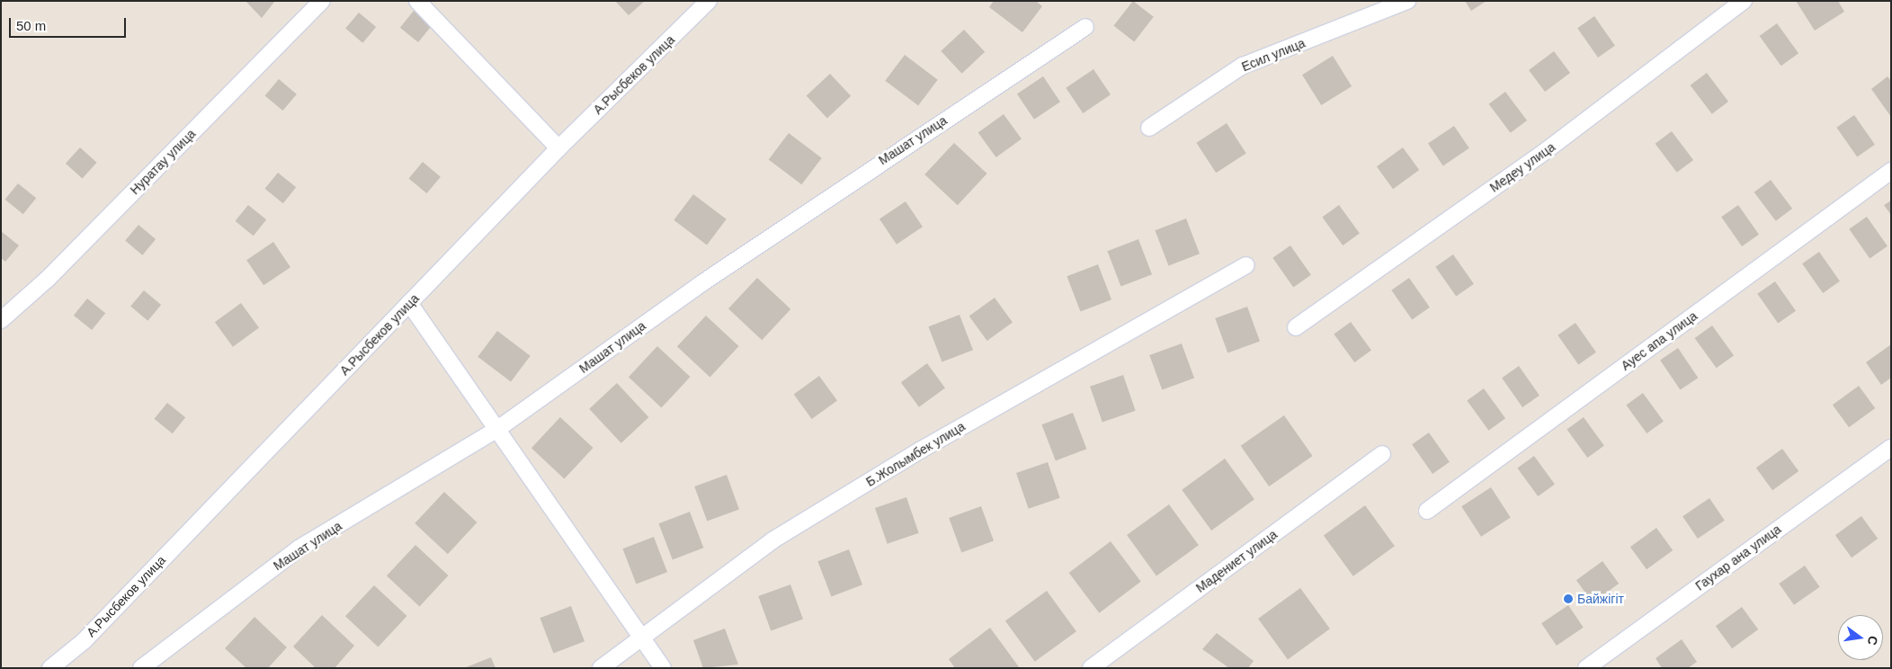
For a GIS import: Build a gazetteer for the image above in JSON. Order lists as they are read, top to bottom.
{
  "streets": {
    "street": [
      "Есил улица",
      "А.Рысбеков улица",
      "Машат улица",
      "Нуратау улица",
      "Медеу улица",
      "Ауес апа улица",
      "Б.Жолымбек улица",
      "Гаухар ана улица",
      "Мадениет улица"
    ]
  },
  "places": ["Байжігіт"],
  "scale_bar": "50 m",
  "north": "right"
}
